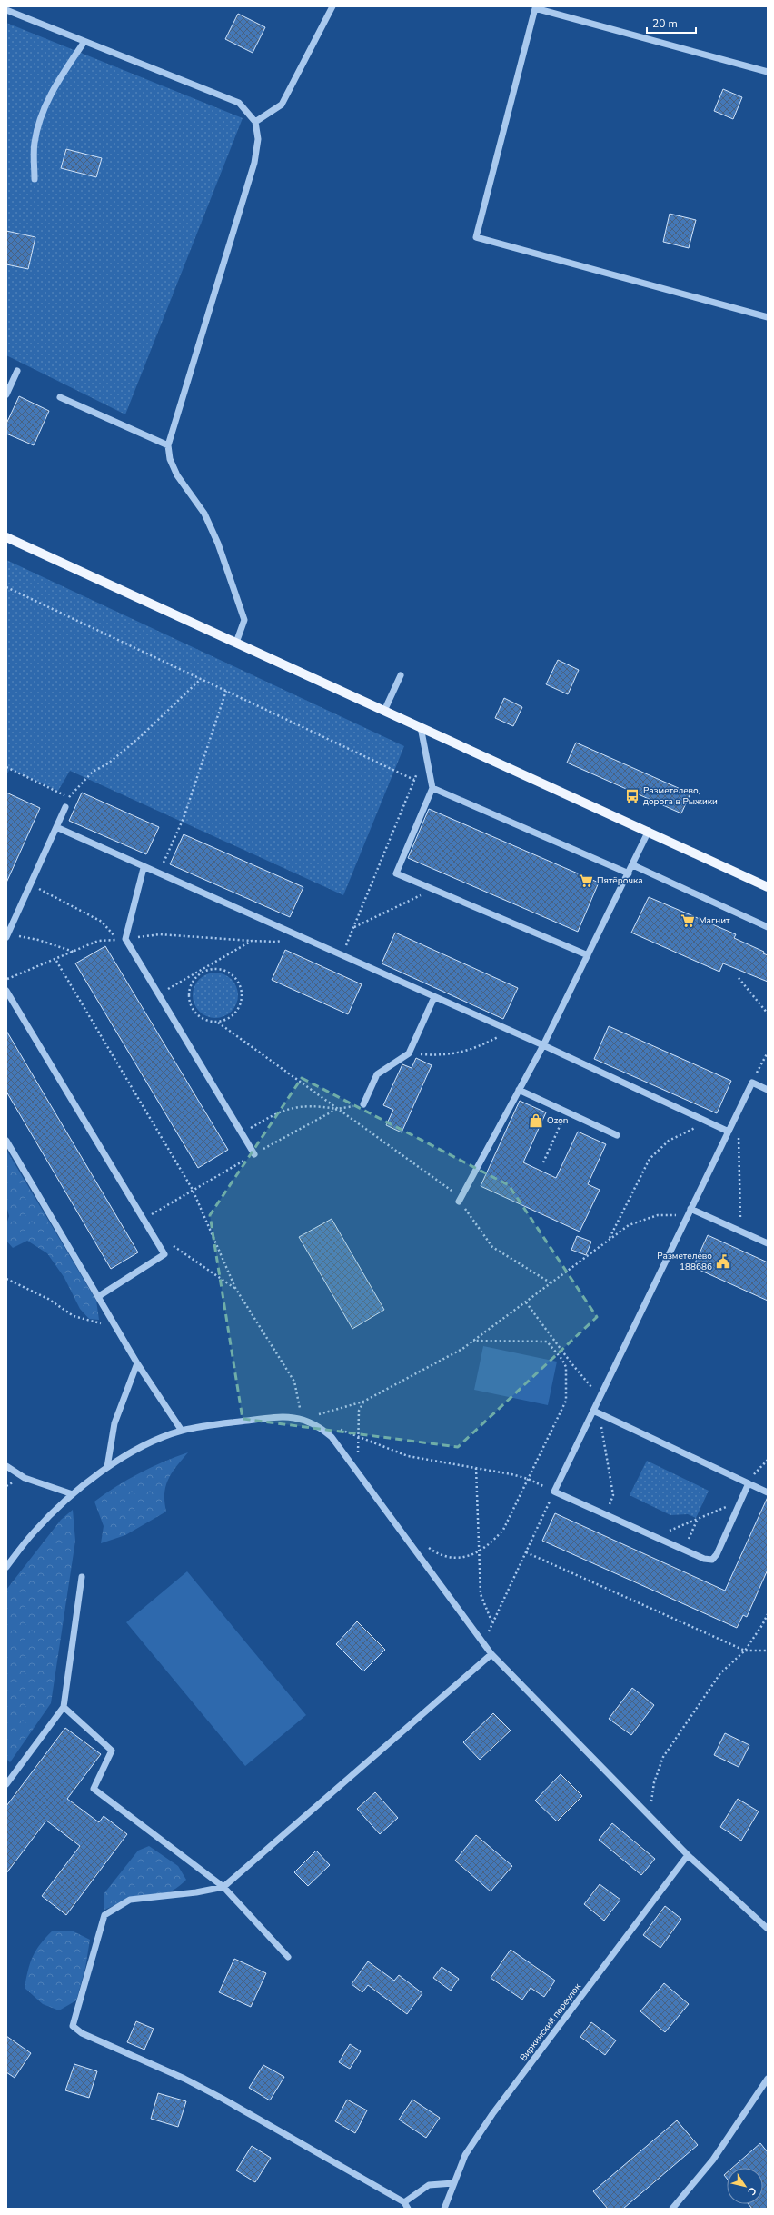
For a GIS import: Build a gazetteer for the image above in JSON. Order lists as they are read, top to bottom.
{
  "streets": {
    "street": ["Виркинский переулок"]
  },
  "places": {
    "bus stop": ["Разметелево, дорога в Рыжики"],
    "supermarket": ["Пятёрочка", "Магнит"],
    "shop": ["Ozon"],
    "public building": ["Разметелево 188686"]
  },
  "scale_bar": "20 m",
  "north": "bottom right"
}
